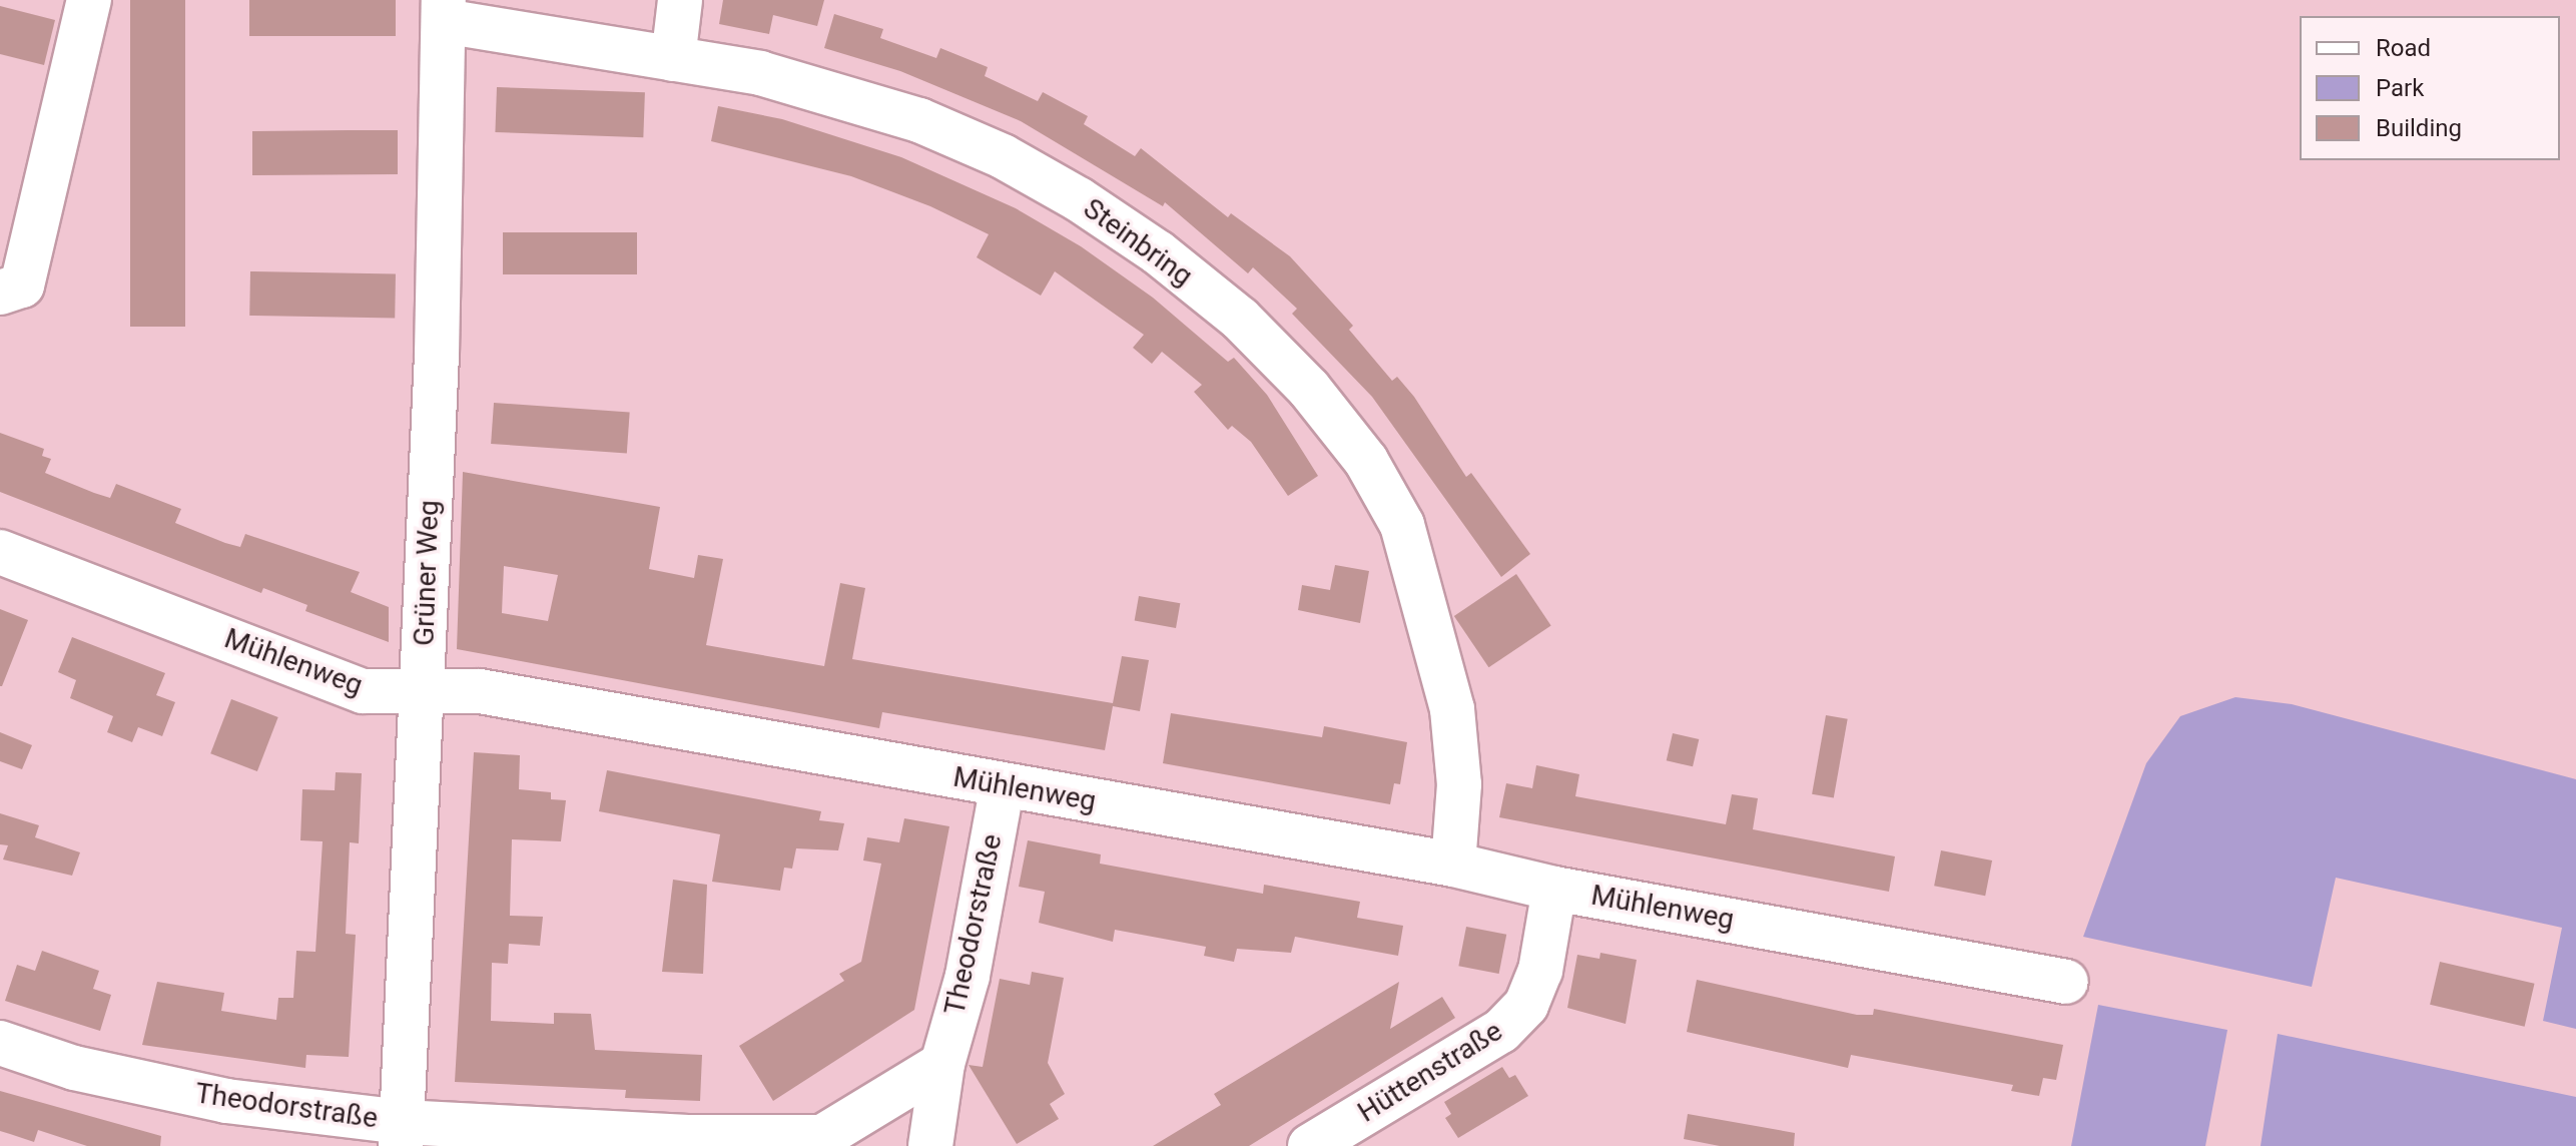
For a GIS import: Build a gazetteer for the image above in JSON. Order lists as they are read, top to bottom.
{
  "streets": {
    "street": [
      "Steinbring",
      "Grüner Weg",
      "Mühlenweg",
      "Theodorstraße",
      "Hüttenstraße"
    ]
  },
  "crossings": [
    ["Steinbring", "Grüner Weg"],
    ["Steinbring", "Mühlenweg"],
    ["Grüner Weg", "Mühlenweg"],
    ["Grüner Weg", "Theodorstraße"],
    ["Mühlenweg", "Theodorstraße"],
    ["Mühlenweg", "Hüttenstraße"]
  ],
  "legend": ["Road", "Park", "Building"]
}
